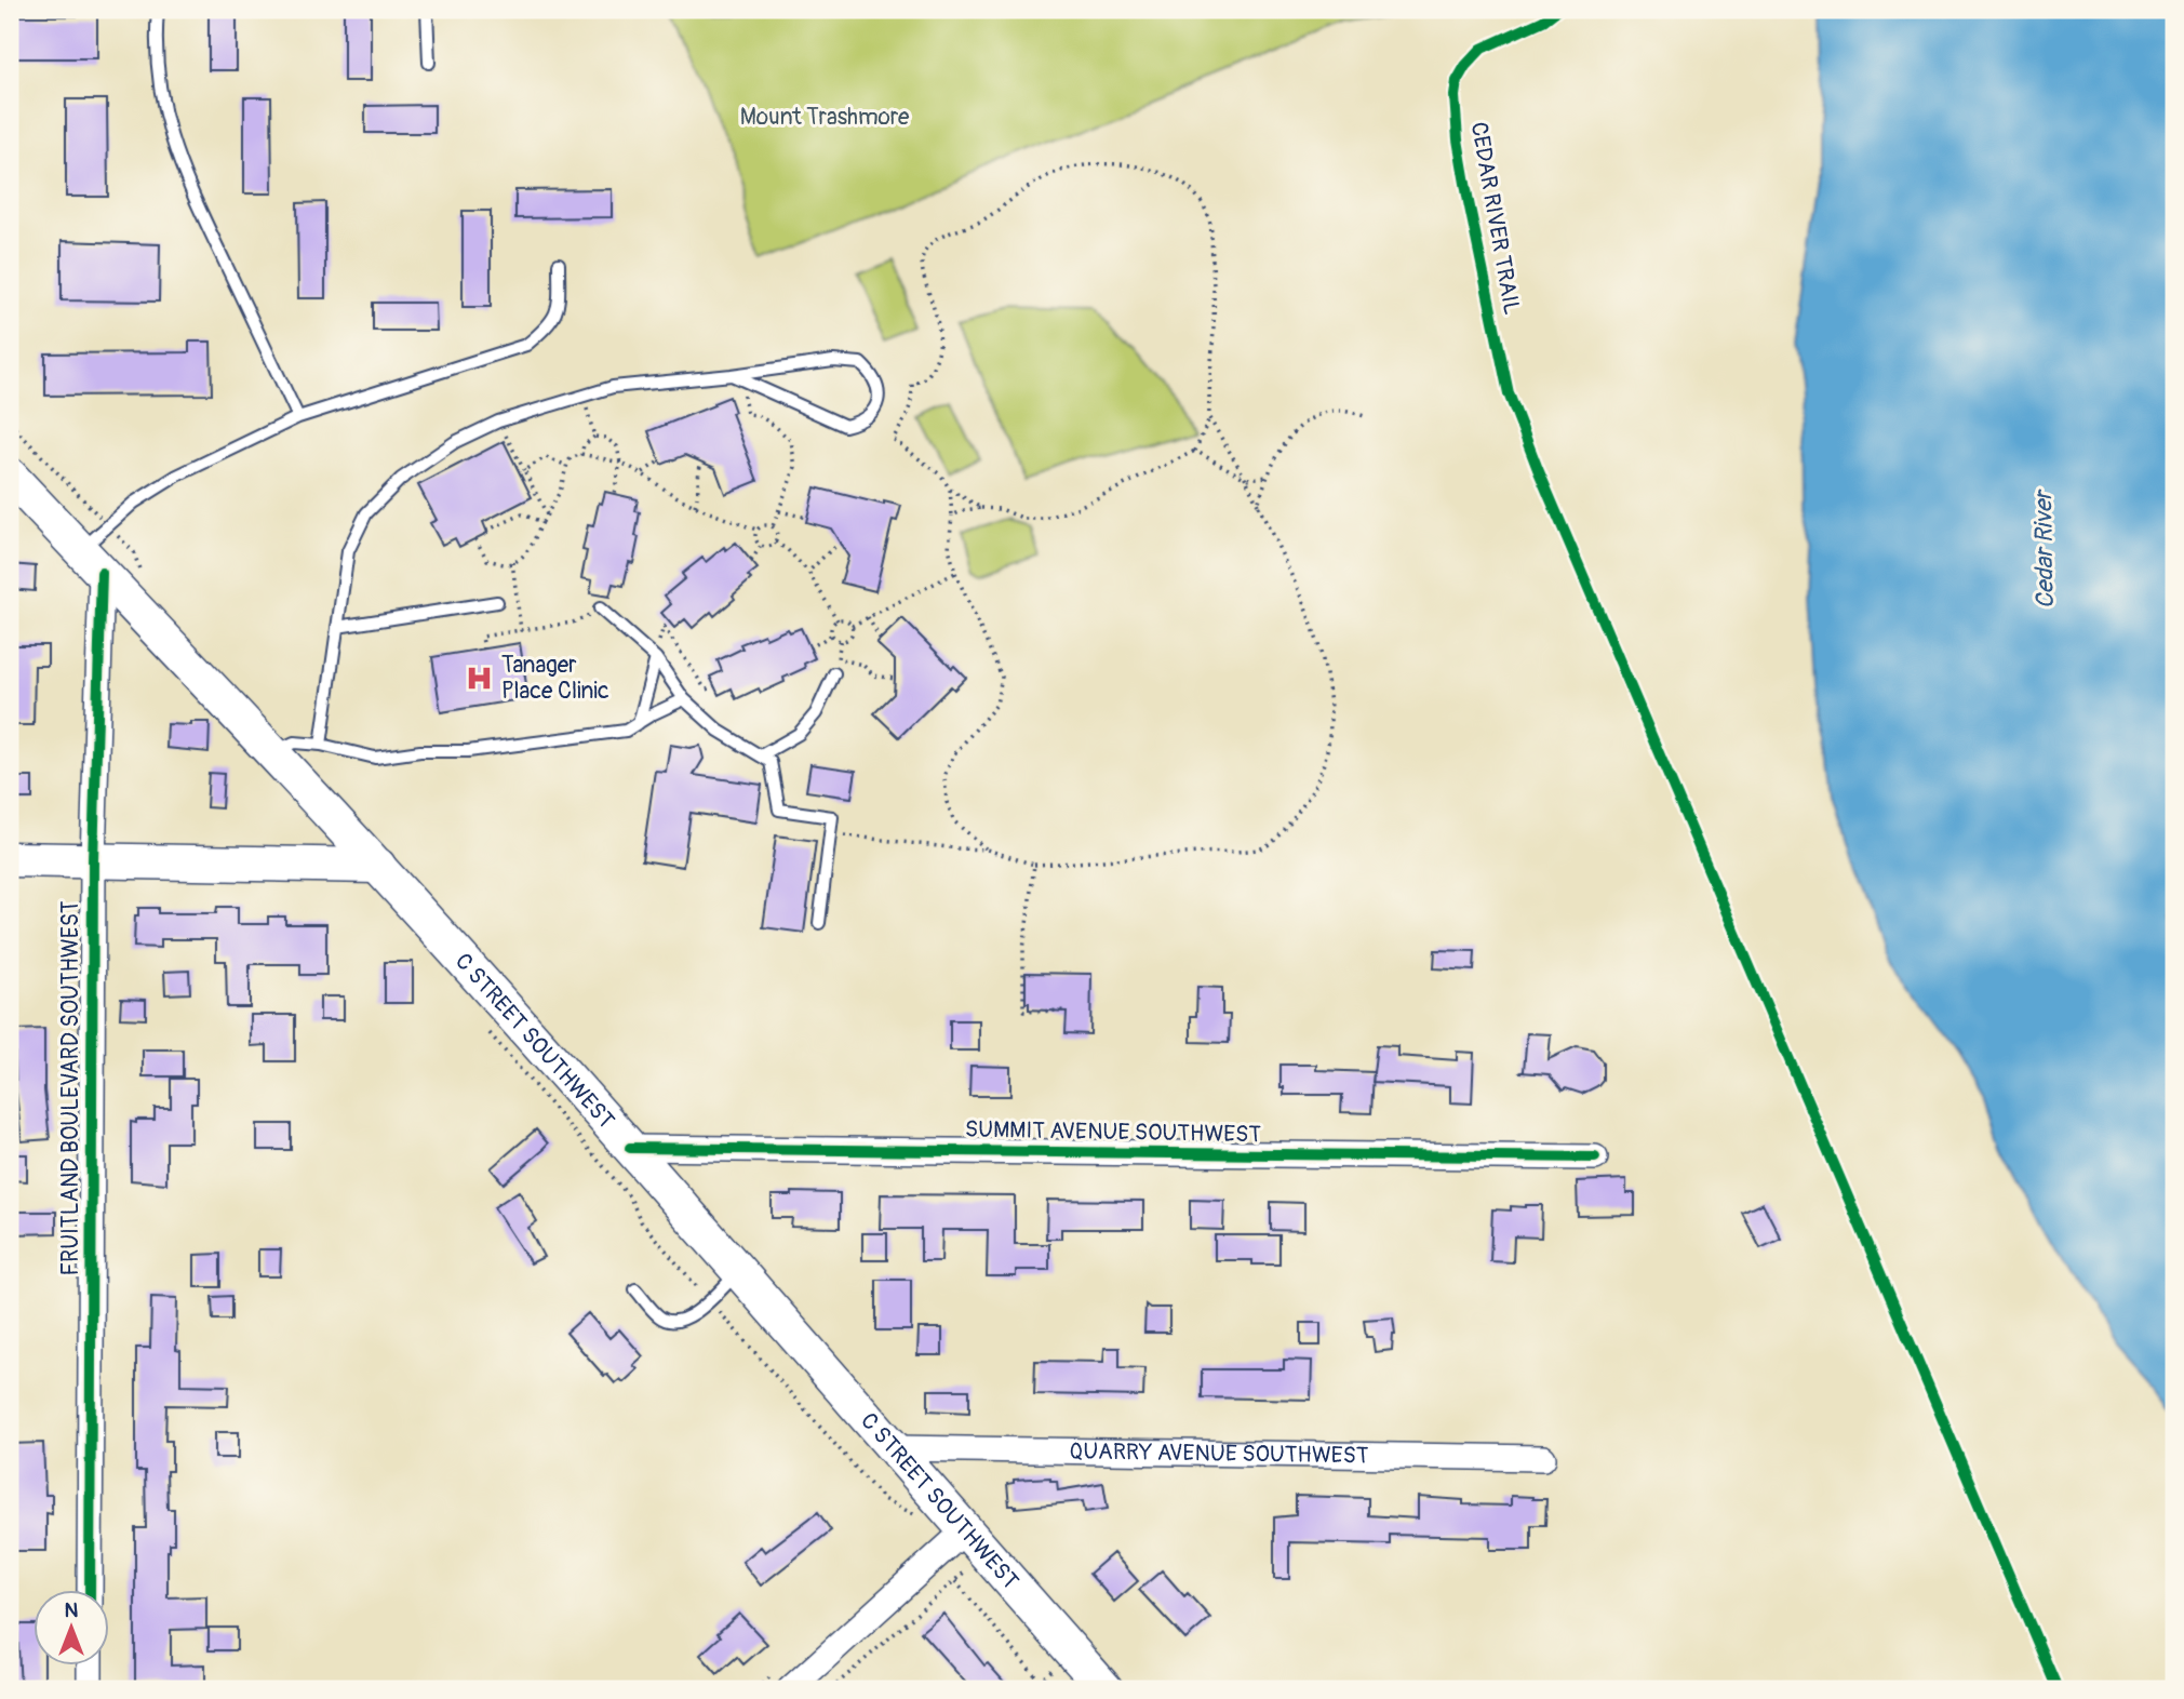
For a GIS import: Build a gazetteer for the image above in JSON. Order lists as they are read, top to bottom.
{
  "streets": {
    "main road": ["C STREET SOUTHWEST"],
    "street": ["FRUITLAND BOULEVARD SOUTHWEST", "SUMMIT AVENUE SOUTHWEST", "QUARRY AVENUE SOUTHWEST"],
    "cycle path": ["CEDAR RIVER TRAIL"]
  },
  "crossings": [
    ["C STREET SOUTHWEST", "FRUITLAND BOULEVARD SOUTHWEST"],
    ["C STREET SOUTHWEST", "SUMMIT AVENUE SOUTHWEST"],
    ["C STREET SOUTHWEST", "QUARRY AVENUE SOUTHWEST"]
  ],
  "water": ["Cedar River"],
  "parks": ["Mount Trashmore"],
  "places": {
    "hospital": ["Tanager Place Clinic"]
  },
  "north": "top"
}
